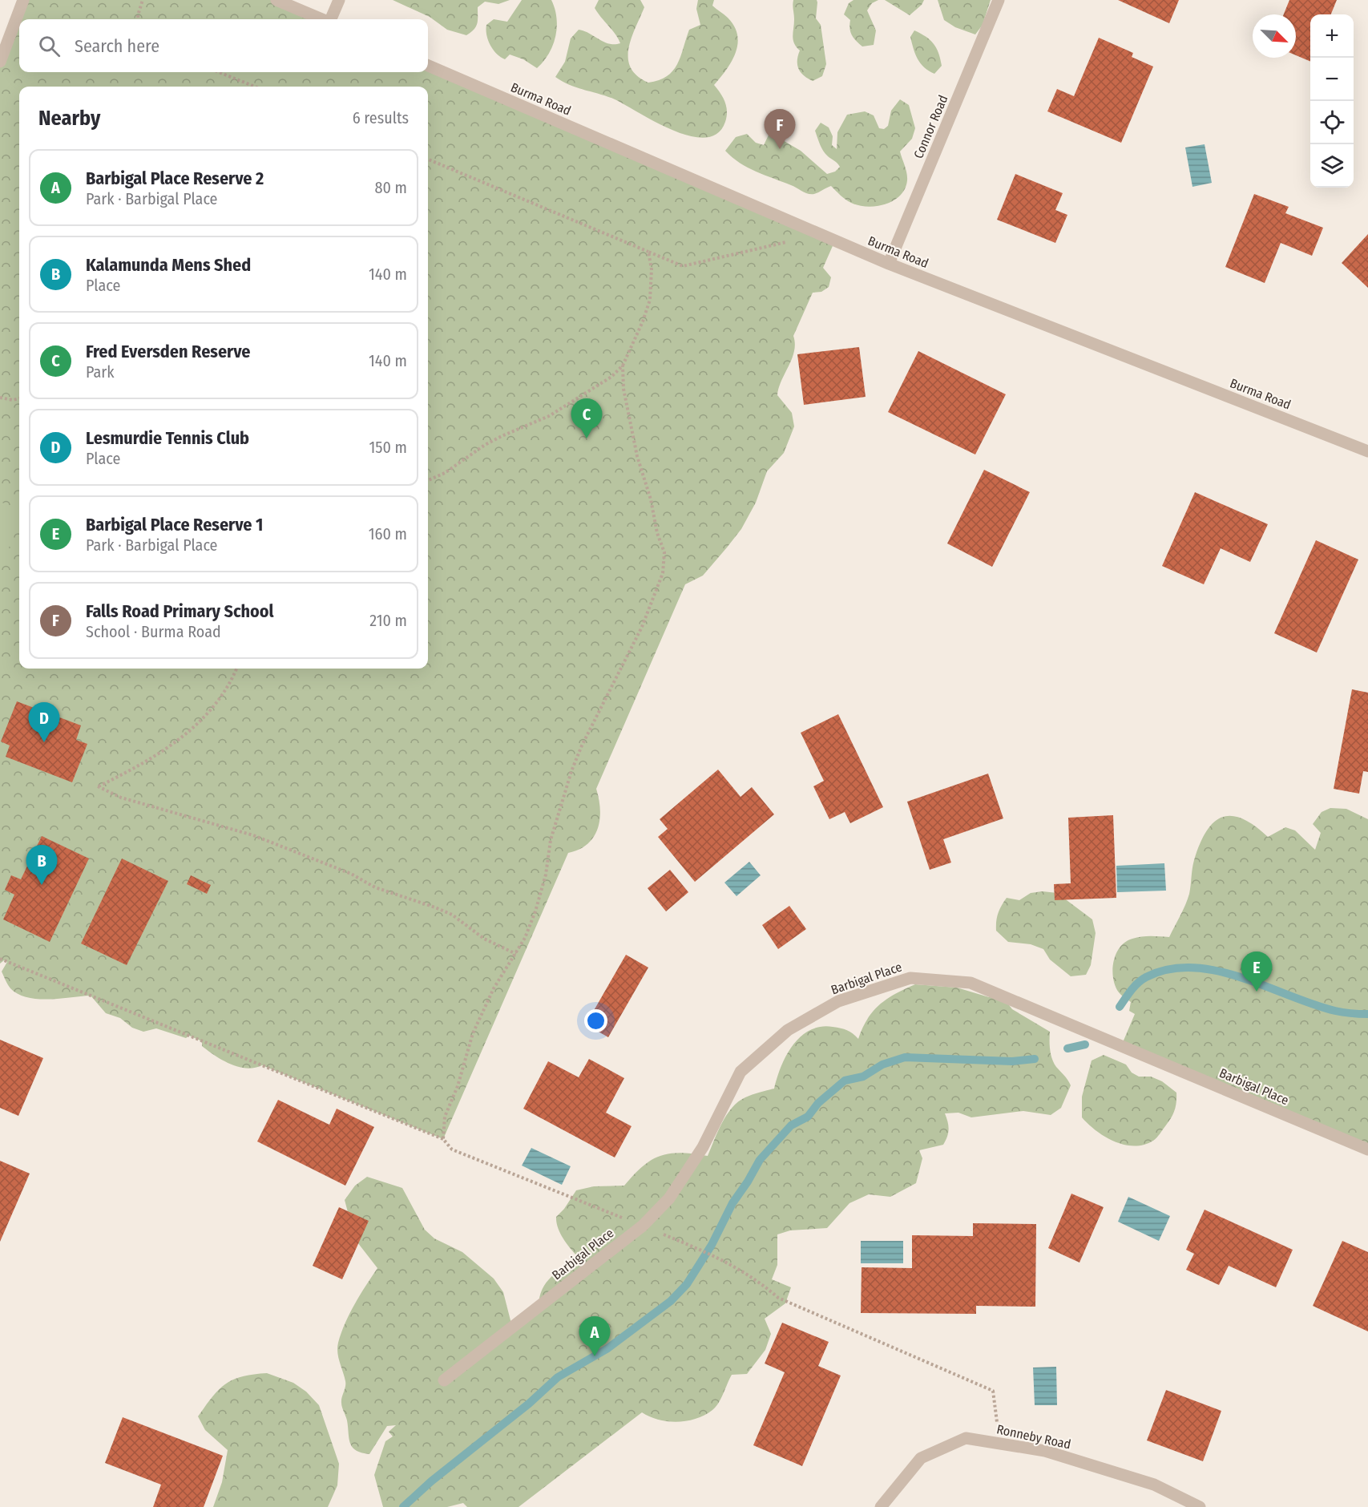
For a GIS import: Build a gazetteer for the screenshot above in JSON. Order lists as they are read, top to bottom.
{
  "streets": {
    "street": [
      "Burma Road",
      "Connor Road",
      "Barbigal Place",
      "Ronneby Road"
    ]
  },
  "crossings": [
    ["Burma Road", "Connor Road"]
  ],
  "north": "bottom right",
  "page": {
    "map_buttons": ["+", "−"],
    "search": "Search here",
    "heading": ["Nearby", "6 results"],
    "pins": [
      "F",
      "C",
      "D",
      "B",
      "E",
      "A"
    ],
    "list": [
      {
        "mark": "A",
        "name": "Barbigal Place Reserve 2",
        "note": "Park · Barbigal Place",
        "value": "80 m"
      },
      {
        "mark": "B",
        "name": "Kalamunda Mens Shed",
        "note": "Place",
        "value": "140 m"
      },
      {
        "mark": "C",
        "name": "Fred Eversden Reserve",
        "note": "Park",
        "value": "140 m"
      },
      {
        "mark": "D",
        "name": "Lesmurdie Tennis Club",
        "note": "Place",
        "value": "150 m"
      },
      {
        "mark": "E",
        "name": "Barbigal Place Reserve 1",
        "note": "Park · Barbigal Place",
        "value": "160 m"
      },
      {
        "mark": "F",
        "name": "Falls Road Primary School",
        "note": "School · Burma Road",
        "value": "210 m"
      }
    ]
  }
}
